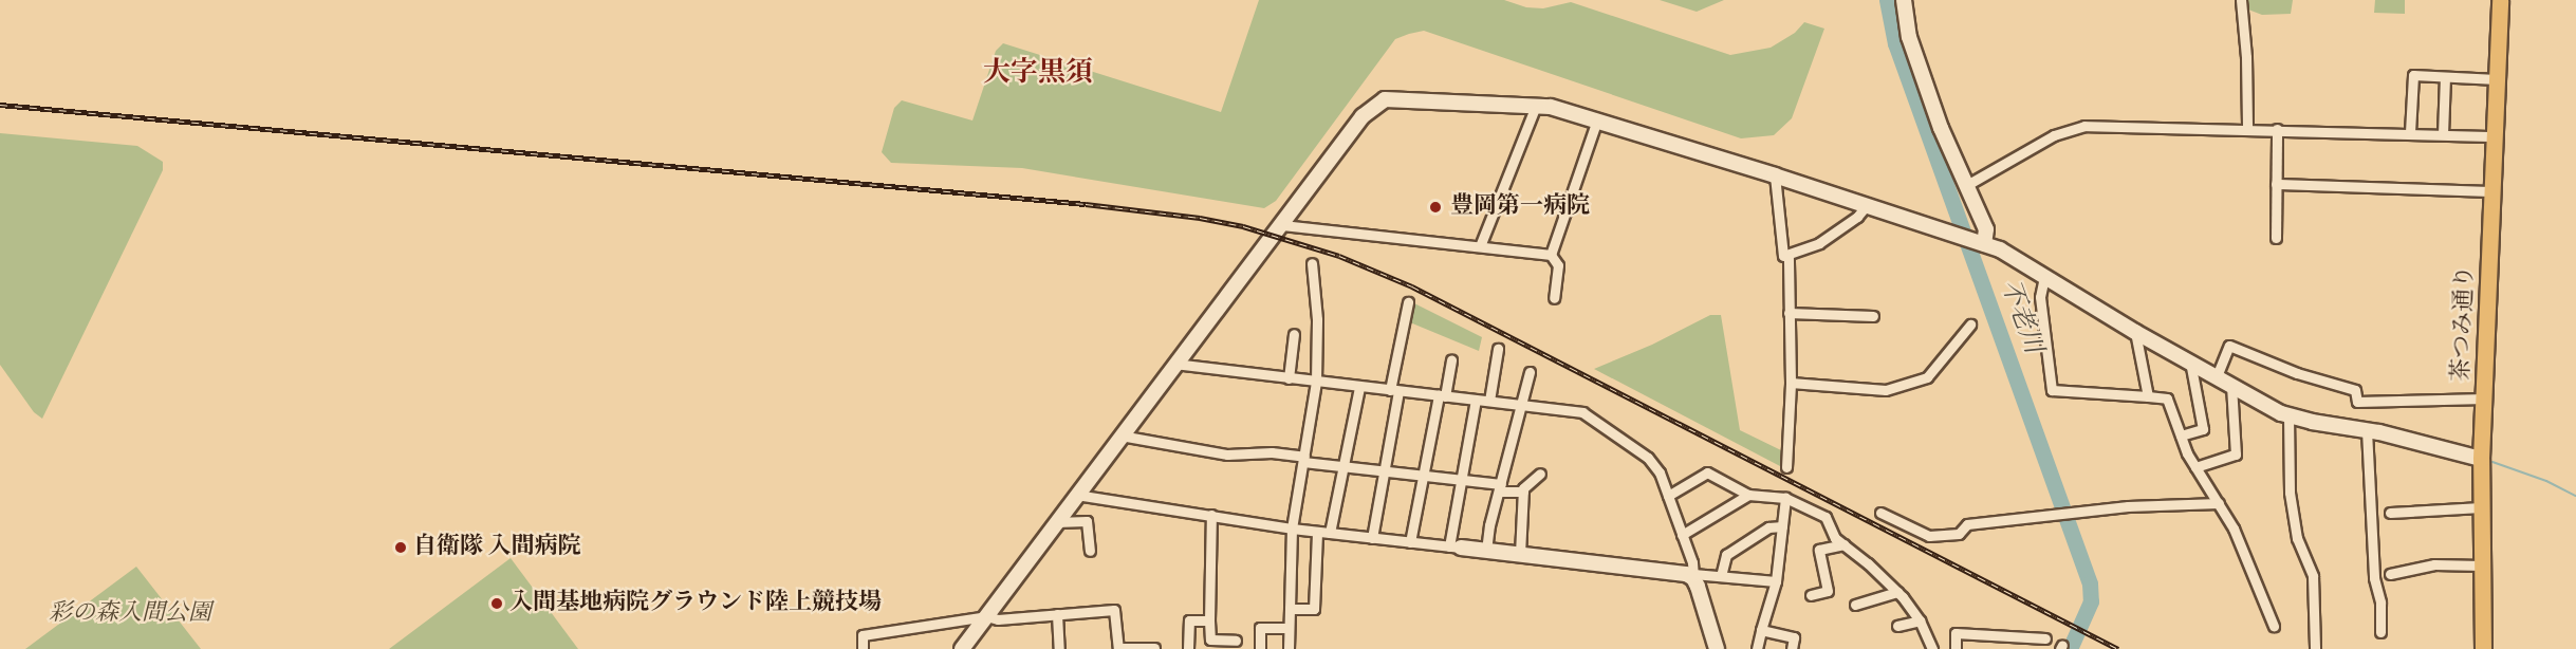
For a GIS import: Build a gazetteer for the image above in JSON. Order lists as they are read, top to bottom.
{
  "streets": {
    "main road": ["茶つみ通り"]
  },
  "districts": ["大字黒須"],
  "water": ["不老川"],
  "parks": ["彩の森入間公園"],
  "places": ["豊岡第一病院", "自衛隊 入間病院", "入間基地病院グラウンド陸上競技場"]
}
